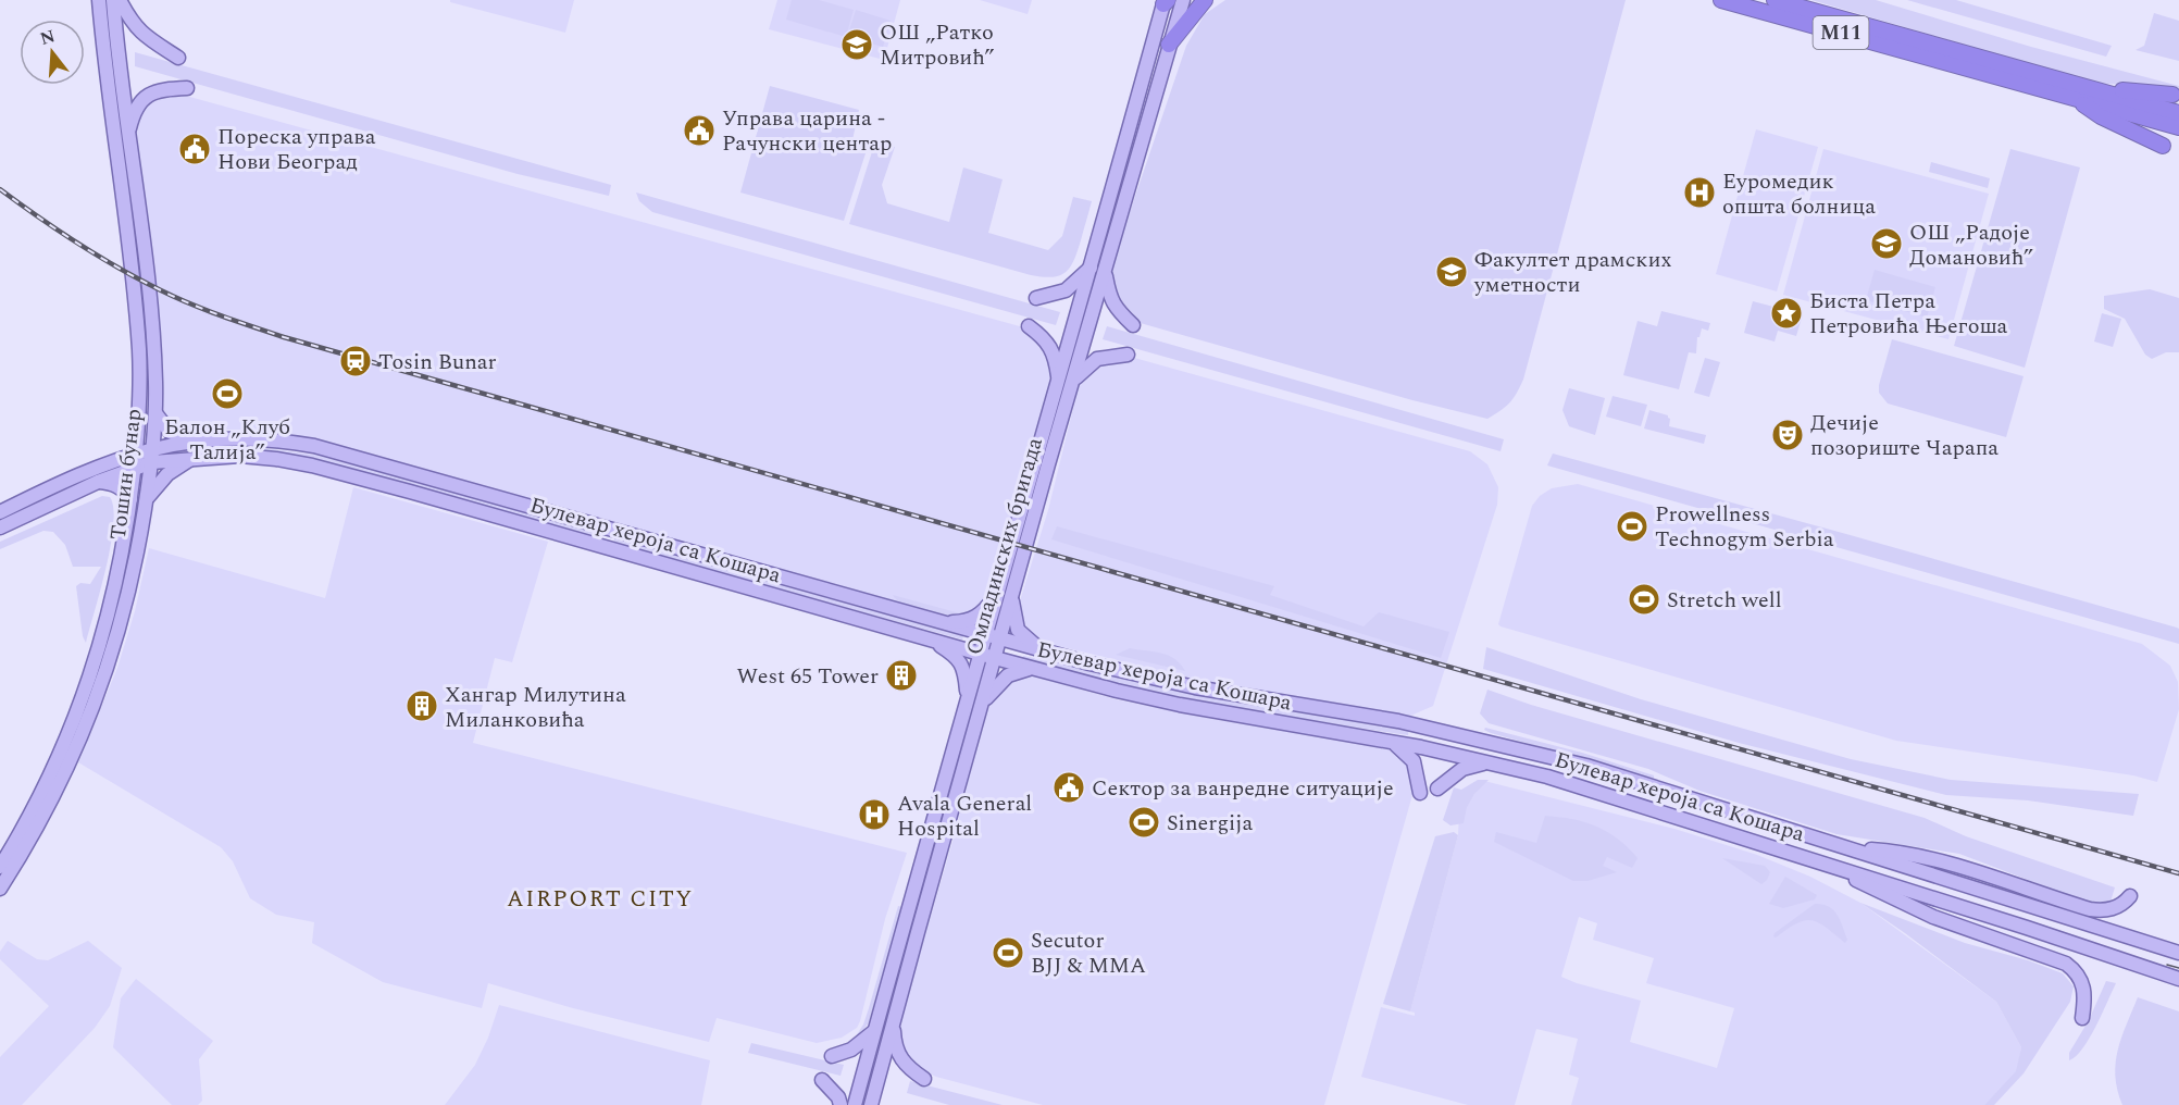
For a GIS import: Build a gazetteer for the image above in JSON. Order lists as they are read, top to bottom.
{
  "streets": {
    "highway": ["M11"],
    "main road": ["Тошин бунар", "Булевар хероја са Кошара", "Омладинских бригада"]
  },
  "crossings": [
    ["Тошин бунар", "Булевар хероја са Кошара"],
    ["Булевар хероја са Кошара", "Омладинских бригада"]
  ],
  "districts": ["AIRPORT CITY"],
  "places": {
    "school or university": ["ОШ „Ратко Митровић”", "ОШ „Радоје Домановић”", "Факултет драмских уметности"],
    "public building": ["Управа царина - Рачунски центар", "Пореска управа Нови Београд", "Сектор за ванредне ситуације"],
    "hospital": ["Еуромедик општа болница", "Avala General Hospital"],
    "place": ["Биста Петра Петровића Његоша"],
    "station": ["Tosin Bunar"],
    "sports": [
      "Балон „Клуб Талија”",
      "Prowellness Technogym Serbia",
      "Stretch well",
      "Sinergija",
      "Secutor BJJ & MMA"
    ],
    "theatre": ["Дечије позориште Чарапа"],
    "building": ["West 65 Tower", "Хангар Милутина Миланковића"]
  },
  "north": "top"
}
